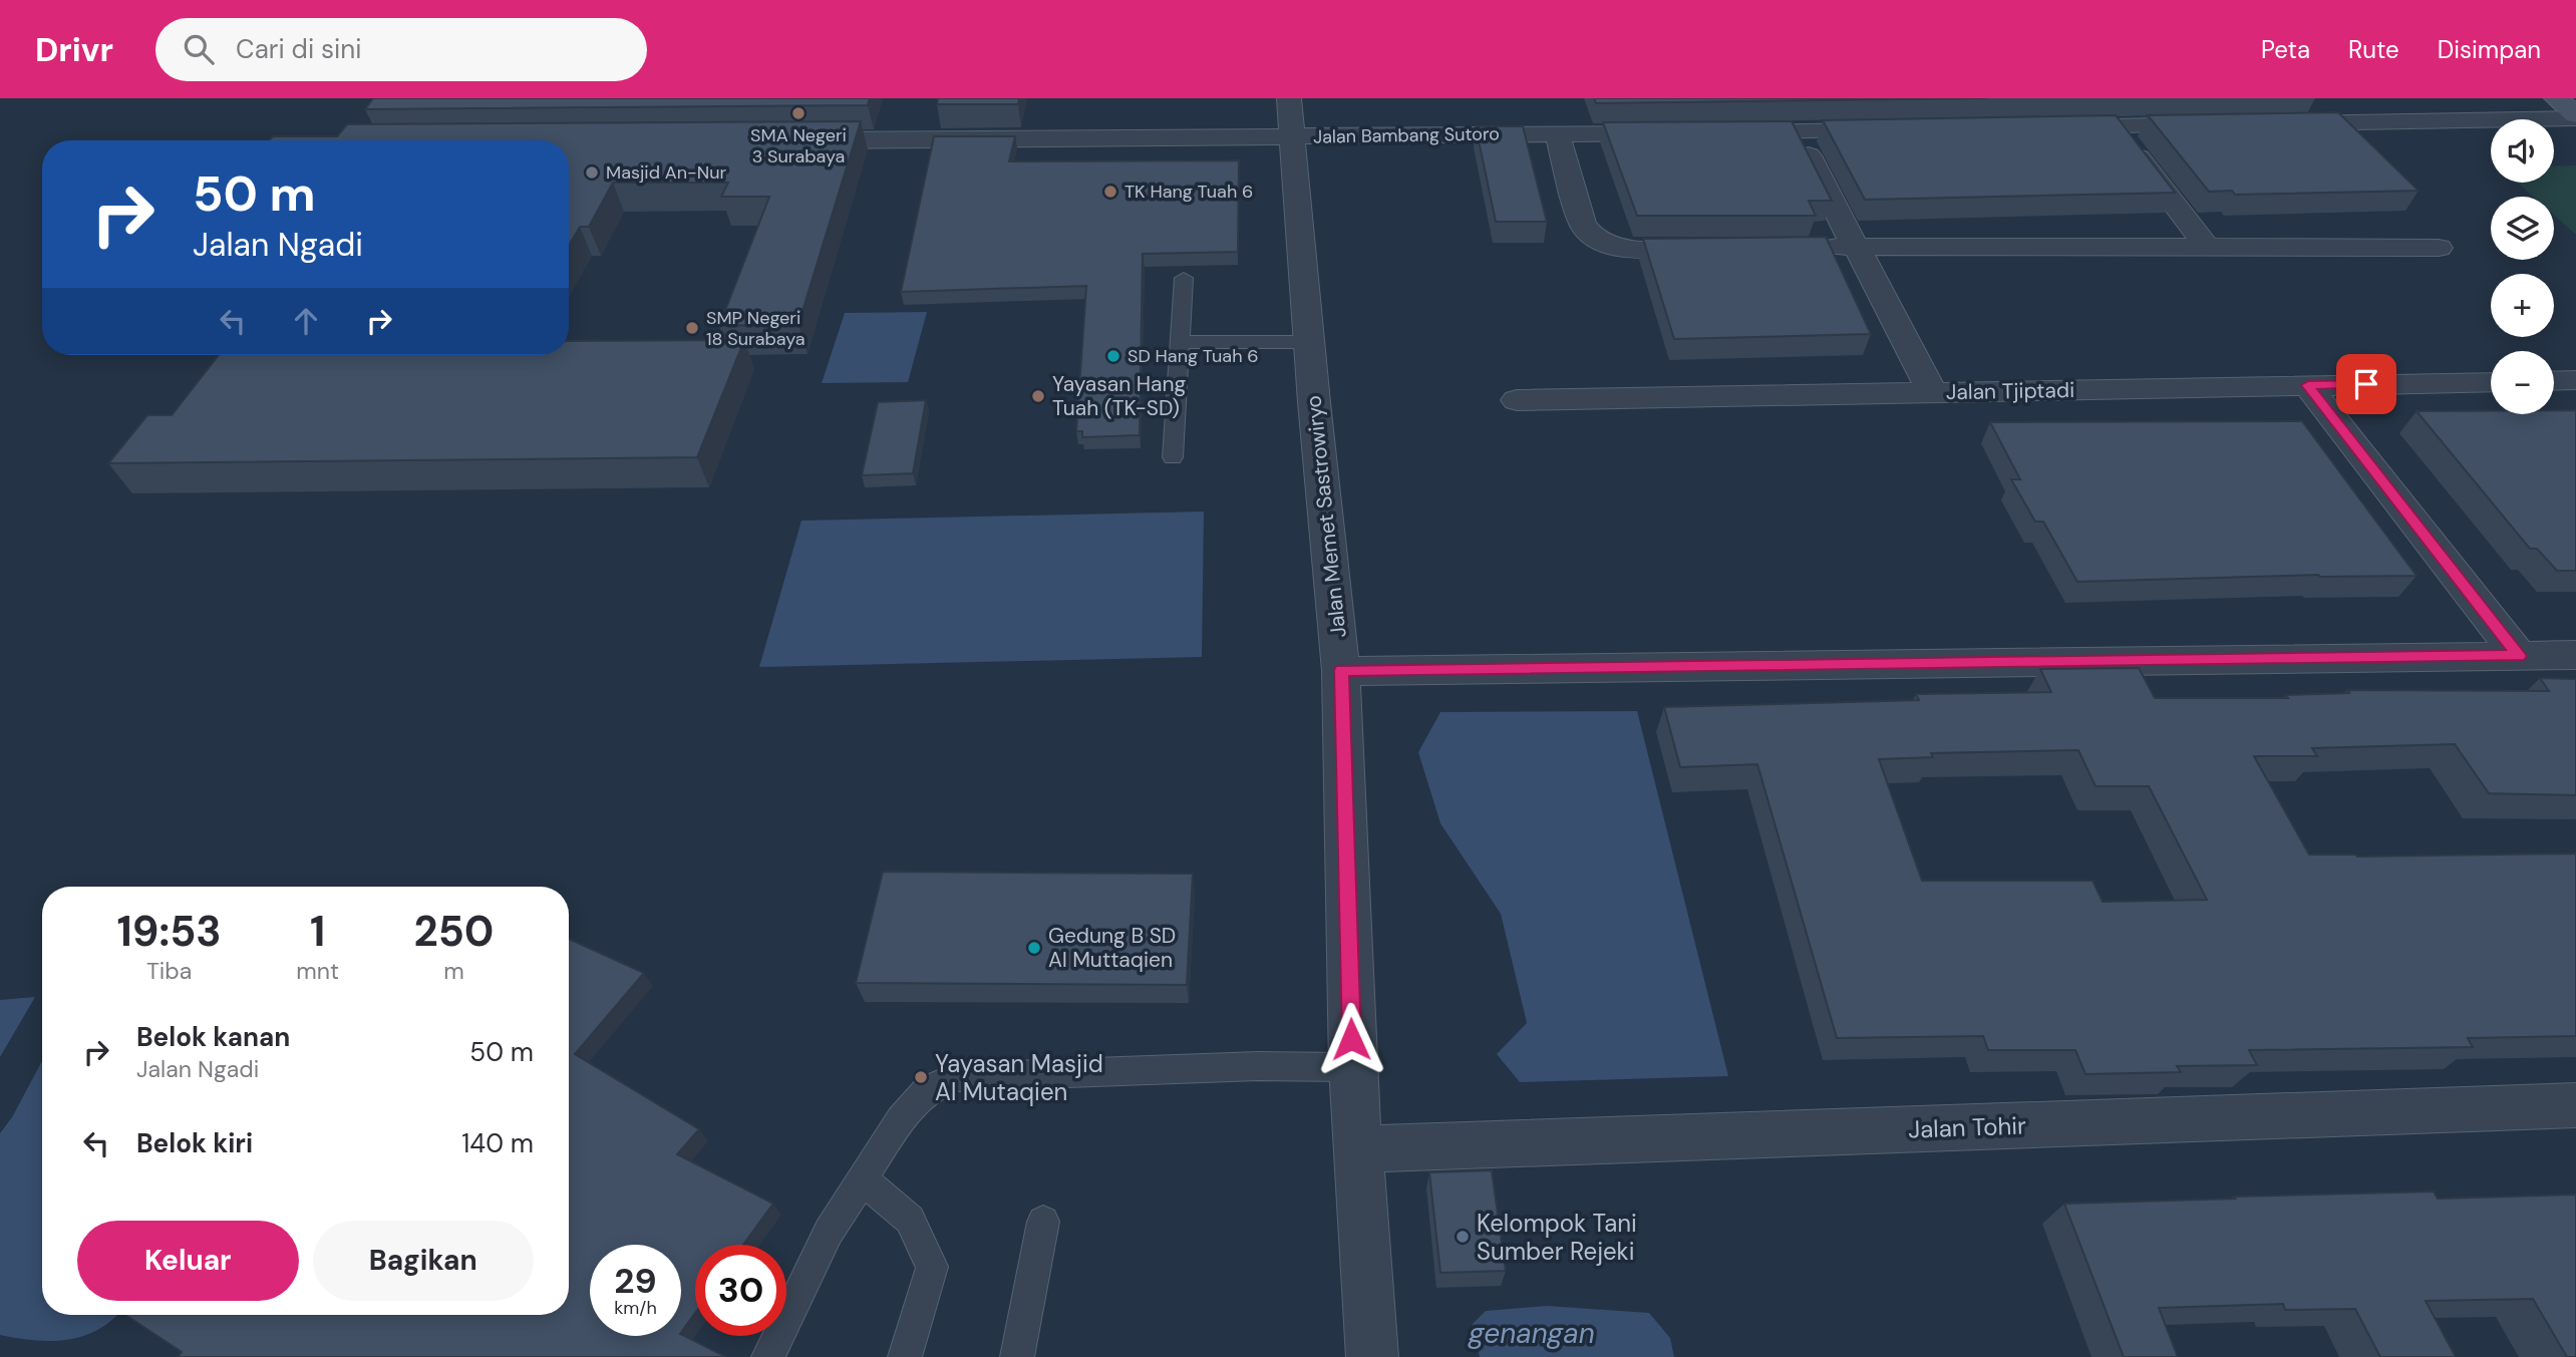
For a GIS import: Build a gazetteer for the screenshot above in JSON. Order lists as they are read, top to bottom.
{
  "streets": {
    "street": [
      "Jalan Bambang Sutoro",
      "Jalan Tjiptadi",
      "Jalan Memet Sastrowiryo",
      "Jalan Tohir"
    ]
  },
  "crossings": [
    ["Jalan Bambang Sutoro", "Jalan Memet Sastrowiryo"],
    ["Jalan Memet Sastrowiryo", "Jalan Tohir"]
  ],
  "water": ["genangan"],
  "places": [
    "SMA Negeri 3 Surabaya",
    "Masjid An-Nur",
    "TK Hang Tuah 6",
    "SMP Negeri 18 Surabaya",
    "SD Hang Tuah 6",
    "Yayasan Hang Tuah (TK-SD)",
    "Gedung B SD Al Muttaqien",
    "Yayasan Masjid Al Mutaqien",
    "Kelompok Tani Sumber Rejeki"
  ],
  "page": {
    "header": "Drivr",
    "search": "Cari di sini",
    "nav": ["Peta", "Rute", "Disimpan"],
    "map_buttons": ["+", "−"],
    "turn": ["50 m", "Jalan Ngadi"],
    "eta": [
      "19:53",
      "Tiba",
      "1",
      "mnt",
      "250",
      "m"
    ],
    "list": [
      {
        "name": "Belok kanan",
        "note": "Jalan Ngadi",
        "value": "50 m"
      },
      {
        "name": "Belok kiri",
        "value": "140 m"
      }
    ],
    "buttons": ["Keluar", "Bagikan"],
    "speed": "29 km/h",
    "limit": "30"
  }
}
